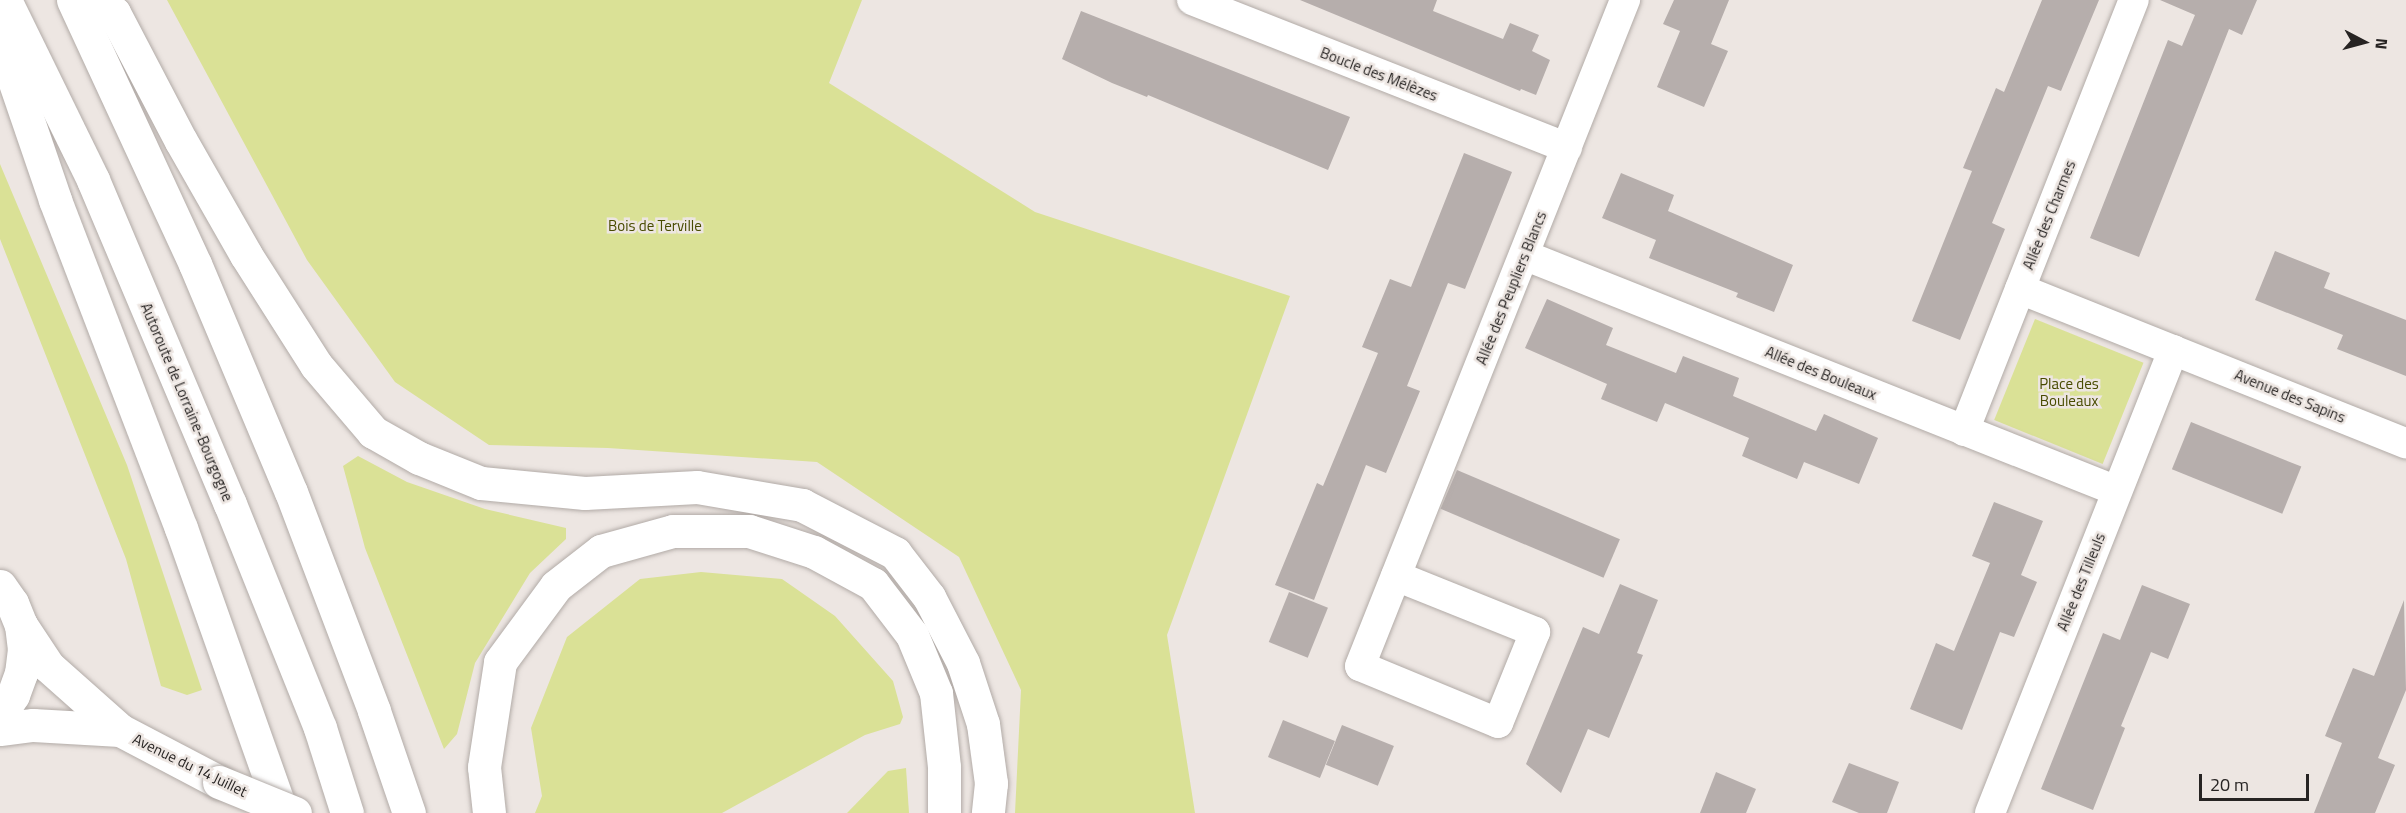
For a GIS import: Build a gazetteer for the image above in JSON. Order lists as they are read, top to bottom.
{
  "streets": {
    "main road": ["Autoroute de Lorraine-Bourgogne", "Avenue du 14 Juillet"],
    "street": [
      "Boucle des Mélèzes",
      "Allée des Charmes",
      "Allée des Peupliers Blancs",
      "Allée des Bouleaux",
      "Avenue des Sapins",
      "Allée des Tilleuls"
    ]
  },
  "crossings": [
    ["Boucle des Mélèzes", "Allée des Peupliers Blancs"],
    ["Allée des Charmes", "Allée des Bouleaux"],
    ["Allée des Peupliers Blancs", "Allée des Bouleaux"],
    ["Allée des Bouleaux", "Allée des Tilleuls"],
    ["Avenue des Sapins", "Allée des Tilleuls"]
  ],
  "parks": ["Bois de Terville", "Place des Bouleaux"],
  "scale_bar": "20 m",
  "north": "right"
}
